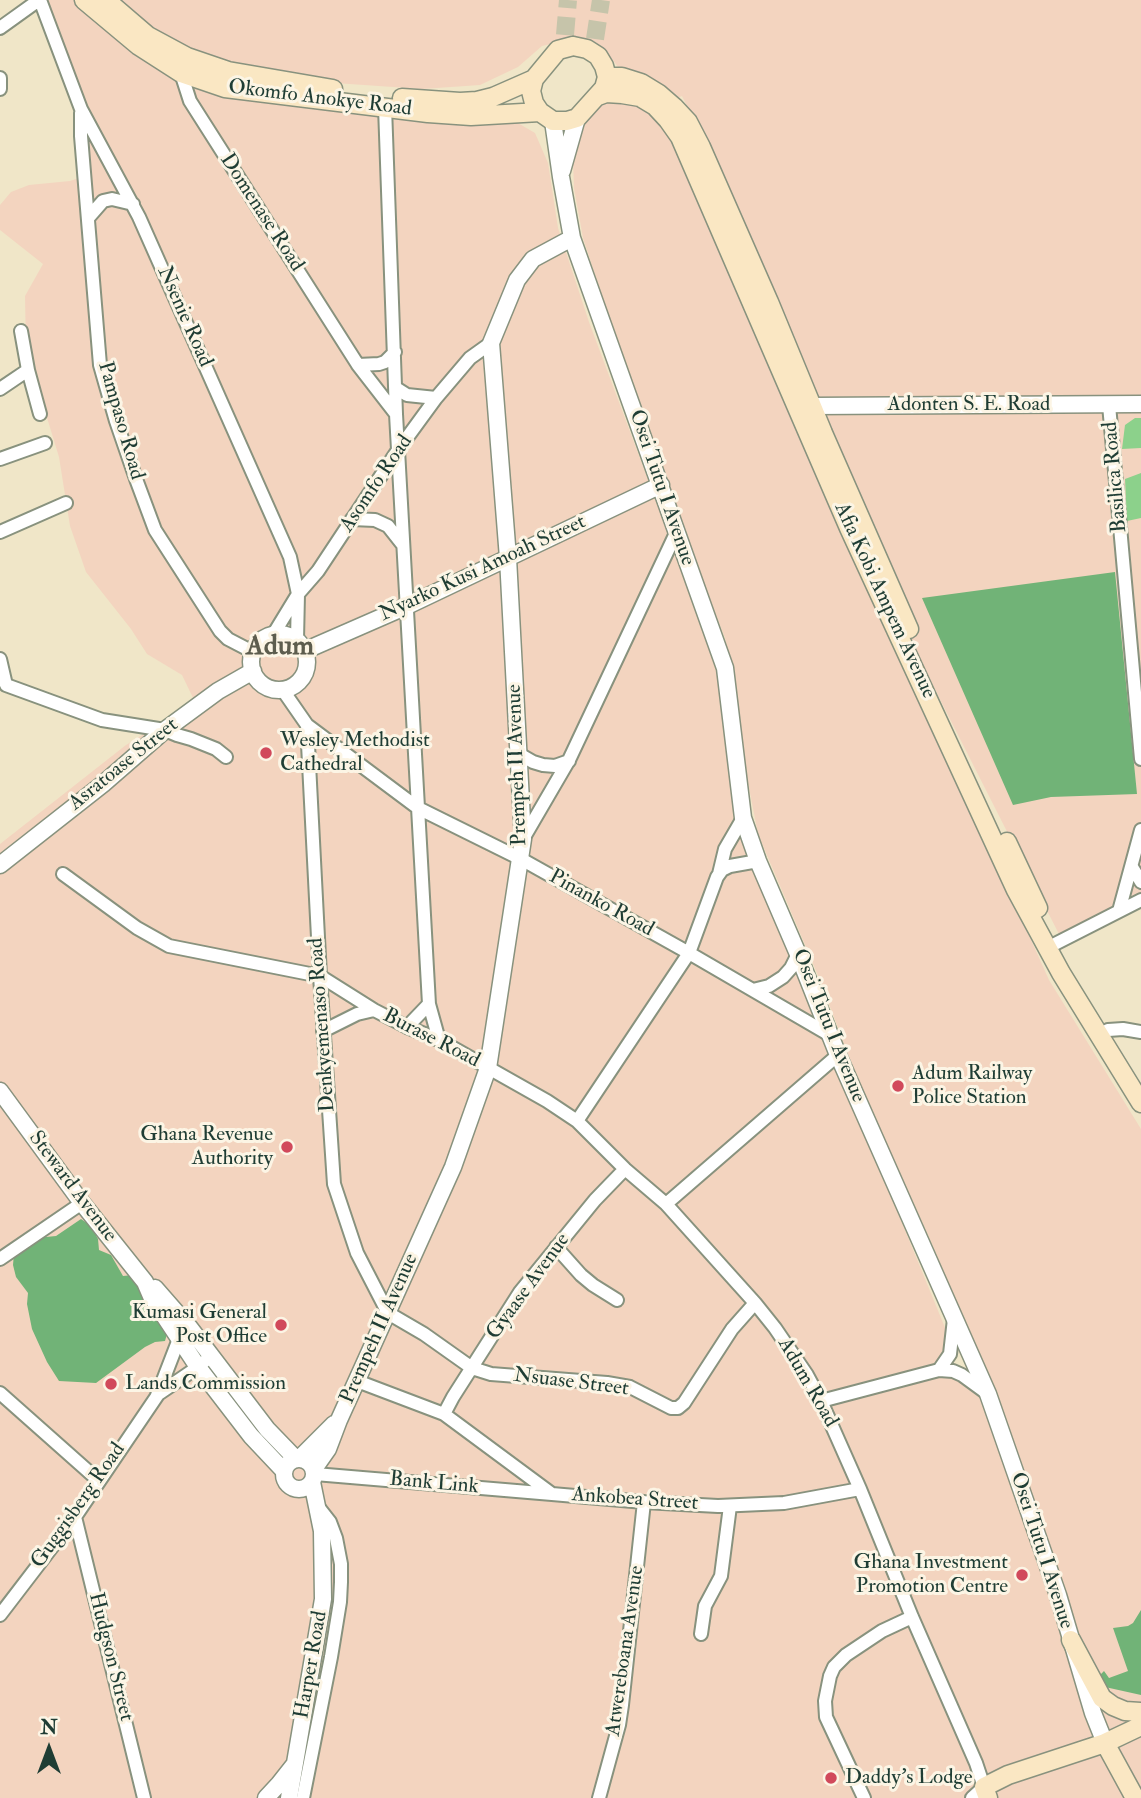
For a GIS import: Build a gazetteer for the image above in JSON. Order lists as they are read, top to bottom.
{
  "streets": {
    "main road": ["Okomfo Anokye Road", "Osei Tutu I Avenue", "Afia Kobi Ampem Avenue"],
    "street": [
      "Domenase Road",
      "Nsenie Road",
      "Adonten S. E. Road",
      "Pampaso Road",
      "Basilica Road",
      "Asomfo Road",
      "Nyarko Kusi Amoah Street",
      "Asratoase Street",
      "Prempeh II Avenue",
      "Pinanko Road",
      "Denkyemenaso Road",
      "Burase Road",
      "Steward Avenue",
      "Gyaase Avenue",
      "Nsuase Street",
      "Adum Road",
      "Bank Link",
      "Ankobea Street",
      "Guggisberg Road",
      "Atwereboana Avenue",
      "Hudgson Street",
      "Harper Road"
    ]
  },
  "crossings": [
    ["Okomfo Anokye Road", "Domenase Road"],
    ["Okomfo Anokye Road", "Osei Tutu I Avenue"],
    ["Nsenie Road", "Pampaso Road"],
    ["Nsenie Road", "Asomfo Road"],
    ["Adonten S. E. Road", "Basilica Road"],
    ["Adonten S. E. Road", "Afia Kobi Ampem Avenue"],
    ["Pampaso Road", "Nyarko Kusi Amoah Street"],
    ["Pampaso Road", "Asratoase Street"],
    ["Pampaso Road", "Pinanko Road"],
    ["Asomfo Road", "Prempeh II Avenue"],
    ["Osei Tutu I Avenue", "Nyarko Kusi Amoah Street"],
    ["Osei Tutu I Avenue", "Prempeh II Avenue"],
    ["Osei Tutu I Avenue", "Pinanko Road"],
    ["Nyarko Kusi Amoah Street", "Asratoase Street"],
    ["Nyarko Kusi Amoah Street", "Prempeh II Avenue"],
    ["Nyarko Kusi Amoah Street", "Pinanko Road"],
    ["Asratoase Street", "Pinanko Road"],
    ["Prempeh II Avenue", "Pinanko Road"],
    ["Prempeh II Avenue", "Denkyemenaso Road"],
    ["Prempeh II Avenue", "Burase Road"],
    ["Prempeh II Avenue", "Steward Avenue"],
    ["Prempeh II Avenue", "Nsuase Street"],
    ["Prempeh II Avenue", "Adum Road"],
    ["Prempeh II Avenue", "Bank Link"],
    ["Prempeh II Avenue", "Ankobea Street"],
    ["Prempeh II Avenue", "Harper Road"],
    ["Pinanko Road", "Denkyemenaso Road"],
    ["Denkyemenaso Road", "Burase Road"],
    ["Denkyemenaso Road", "Nsuase Street"],
    ["Burase Road", "Adum Road"],
    ["Steward Avenue", "Bank Link"],
    ["Steward Avenue", "Guggisberg Road"],
    ["Steward Avenue", "Harper Road"],
    ["Gyaase Avenue", "Nsuase Street"],
    ["Gyaase Avenue", "Adum Road"],
    ["Gyaase Avenue", "Ankobea Street"],
    ["Nsuase Street", "Adum Road"],
    ["Adum Road", "Ankobea Street"],
    ["Bank Link", "Ankobea Street"],
    ["Bank Link", "Harper Road"],
    ["Ankobea Street", "Atwereboana Avenue"],
    ["Guggisberg Road", "Hudgson Street"]
  ],
  "districts": ["Adum"],
  "places": [
    "Wesley Methodist Cathedral",
    "Adum Railway Police Station",
    "Ghana Revenue Authority",
    "Kumasi General Post Office",
    "Lands Commission",
    "Ghana Investment Promotion Centre",
    "Daddy's Lodge"
  ],
  "north": "top"
}
